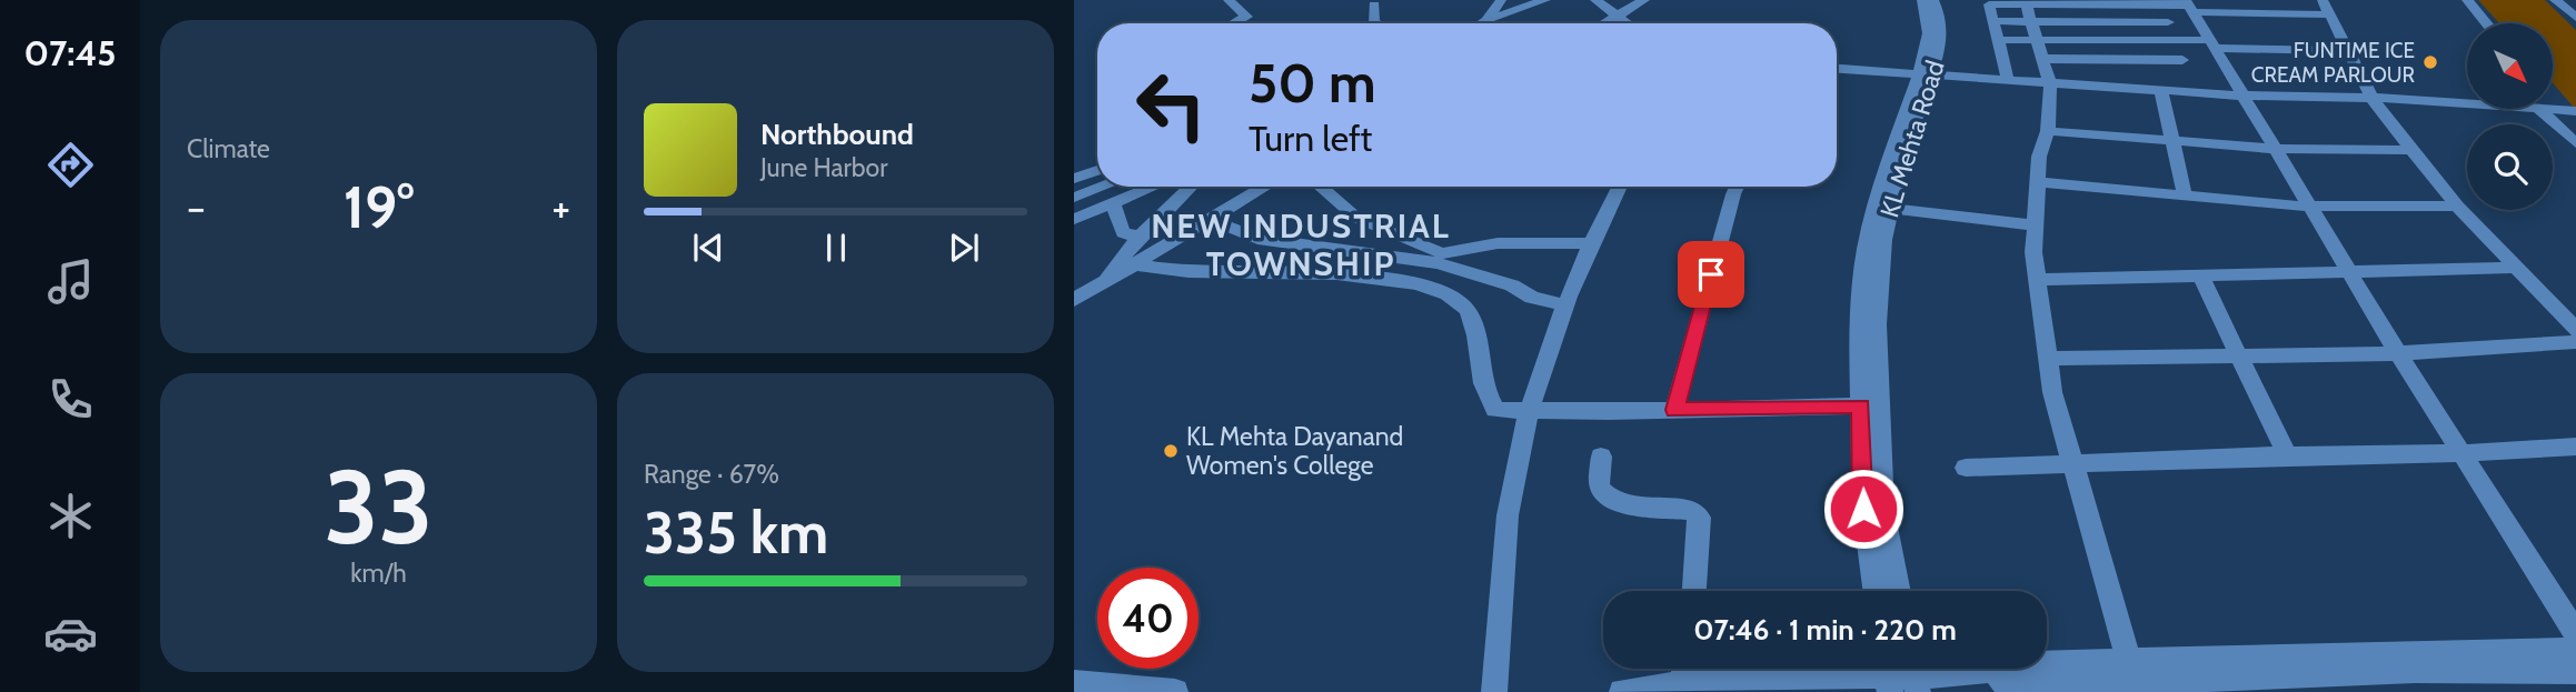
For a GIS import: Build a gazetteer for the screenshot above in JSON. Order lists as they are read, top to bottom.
{
  "streets": {
    "street": ["KL Mehta Road"]
  },
  "districts": ["NEW INDUSTRIAL TOWNSHIP"],
  "places": ["FUNTIME ICE CREAM PARLOUR", "KL Mehta Dayanand Women's College"],
  "north": "bottom right",
  "page": {
    "tabs": "07:45",
    "tile": [
      "Climate",
      ["33", "km/h"],
      ["Range · 67%", "335 km"]
    ],
    "turn": ["50 m", "Turn left"],
    "song": ["Northbound", "June Harbor"],
    "heat": ["−", "19°", "+"],
    "limit": "40",
    "trip": "07:46 · 1 min · 220 m"
  }
}
